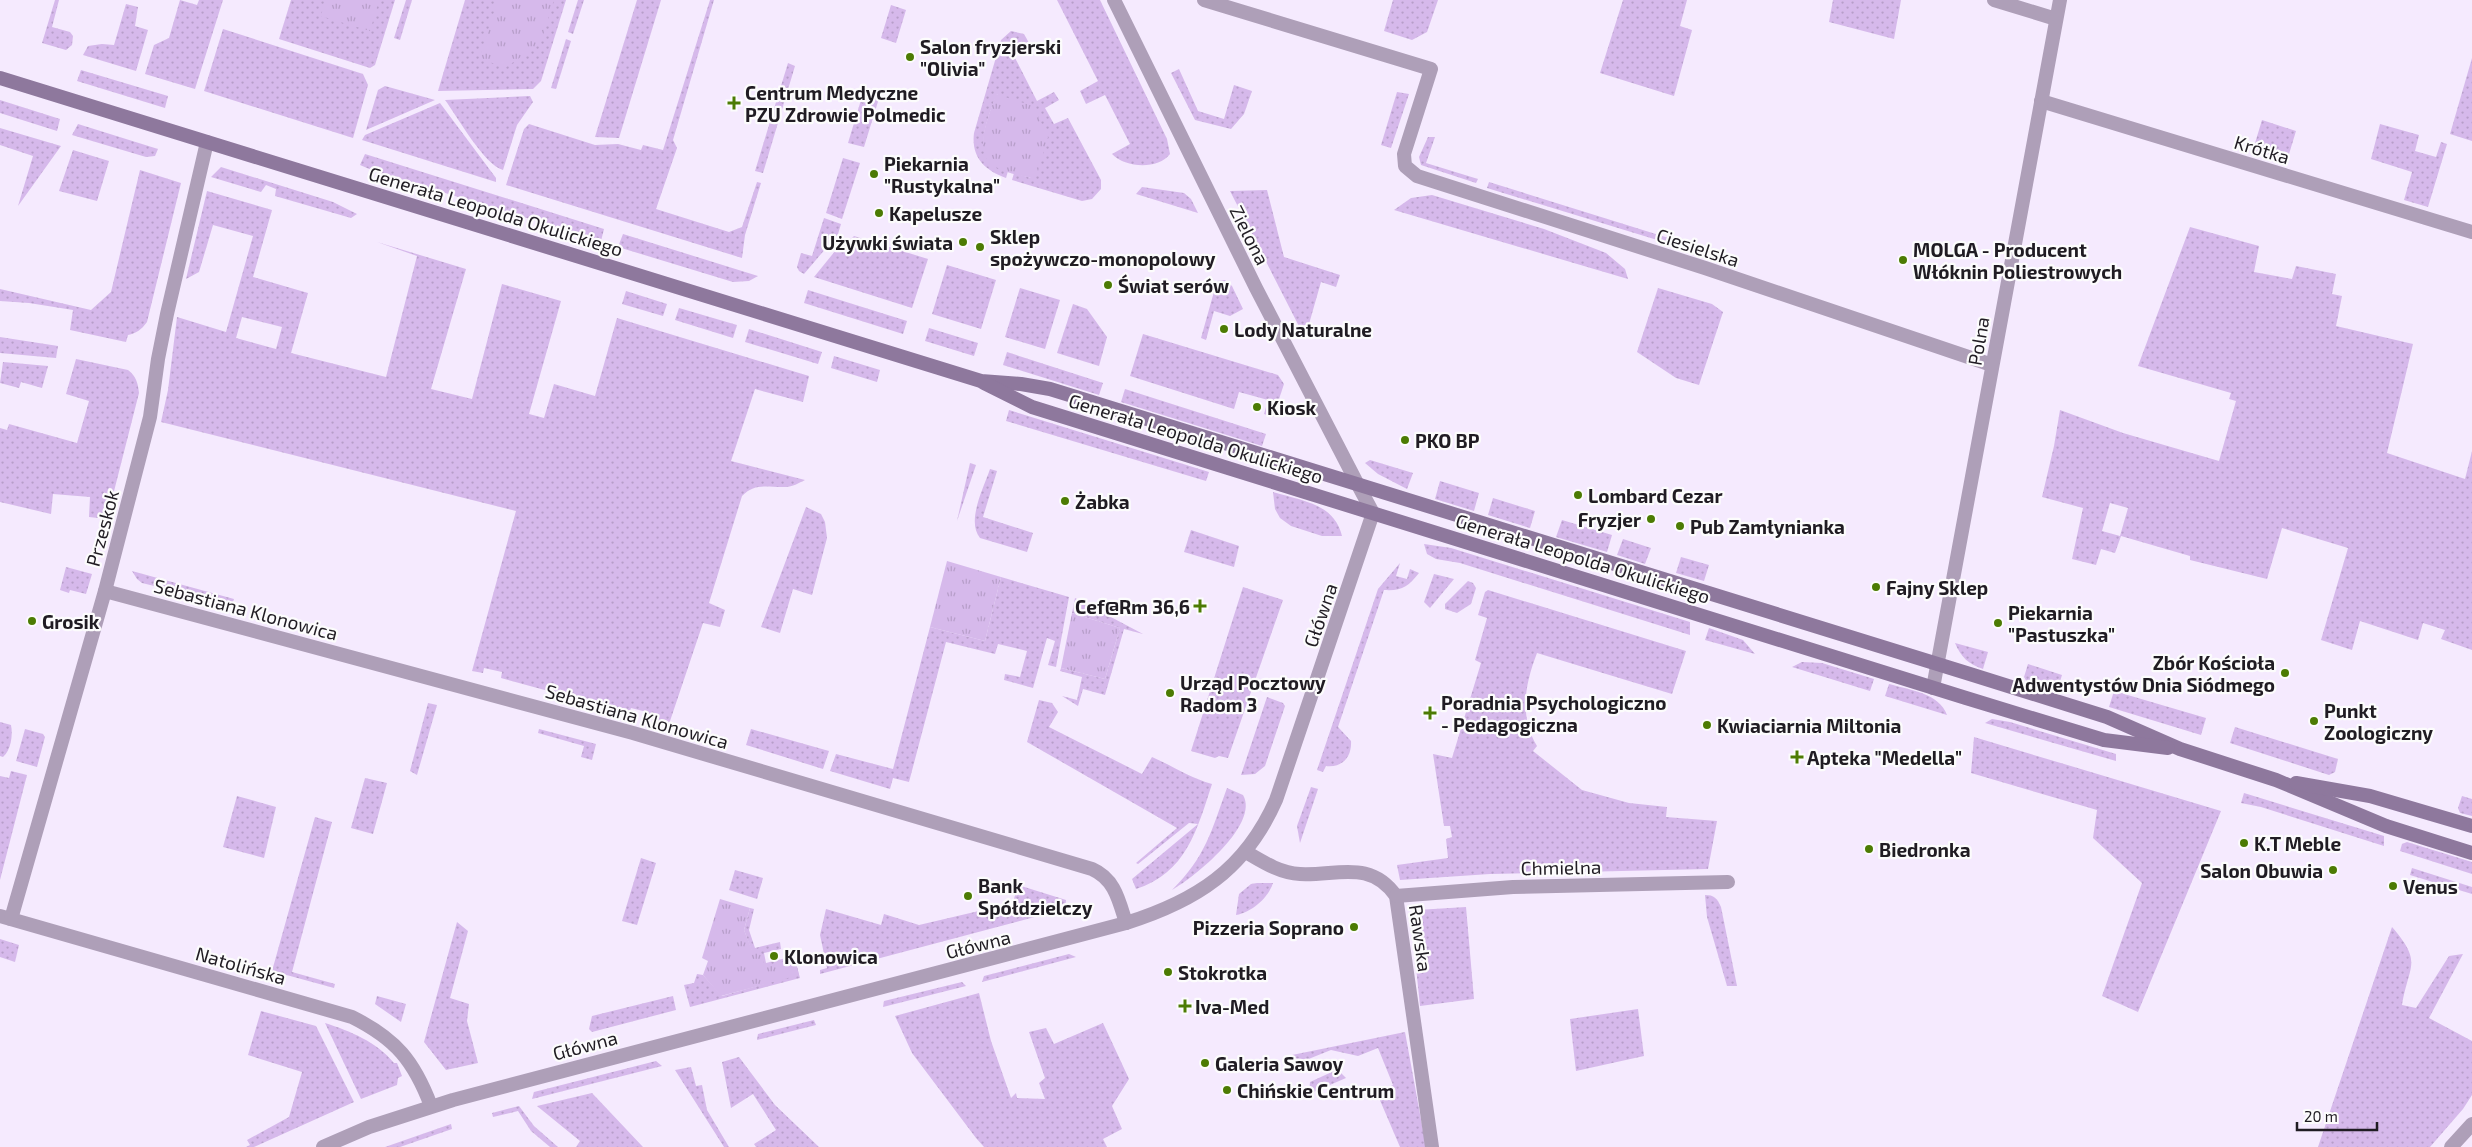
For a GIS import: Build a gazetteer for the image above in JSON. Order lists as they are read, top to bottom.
{
  "streets": {
    "main road": ["Generała Leopolda Okulickiego"],
    "street": [
      "Krótka",
      "Zielona",
      "Ciesielska",
      "Polna",
      "Przeskok",
      "Sebastiana Klonowica",
      "Główna",
      "Chmielna",
      "Rawska",
      "Natolińska"
    ]
  },
  "crossings": [
    ["Krótka", "Polna"],
    ["Generała Leopolda Okulickiego", "Zielona"],
    ["Generała Leopolda Okulickiego", "Polna"],
    ["Generała Leopolda Okulickiego", "Przeskok"],
    ["Generała Leopolda Okulickiego", "Główna"],
    ["Ciesielska", "Polna"],
    ["Przeskok", "Sebastiana Klonowica"],
    ["Przeskok", "Natolińska"],
    ["Sebastiana Klonowica", "Główna"],
    ["Główna", "Rawska"],
    ["Główna", "Natolińska"],
    ["Chmielna", "Rawska"]
  ],
  "places": {
    "other": [
      "Salon fryzjerski \"Olivia\"",
      "Piekarnia \"Rustykalna\"",
      "Kapelusze",
      "Używki świata",
      "Sklep spożywczo-monopolowy",
      "MOLGA - Producent Włóknin Poliestrowych",
      "Świat serów",
      "Lody Naturalne",
      "Kiosk",
      "PKO BP",
      "Lombard Cezar",
      "Żabka",
      "Fryzjer",
      "Pub Zamłynianka",
      "Fajny Sklep",
      "Grosik",
      "Piekarnia \"Pastuszka\"",
      "Zbór Kościoła Adwentystów Dnia Siódmego",
      "Urząd Pocztowy Radom 3",
      "Punkt Zoologiczny",
      "Kwiaciarnia Miltonia",
      "K.T Meble",
      "Biedronka",
      "Salon Obuwia",
      "Venus",
      "Bank Spółdzielczy",
      "Pizzeria Soprano",
      "Klonowica",
      "Stokrotka",
      "Galeria Sawoy",
      "Chińskie Centrum"
    ],
    "health": [
      "Centrum Medyczne PZU Zdrowie Polmedic",
      "Cef@Rm 36,6",
      "Poradnia Psychologiczno - Pedagogiczna",
      "Apteka \"Medella\"",
      "Iva-Med"
    ]
  },
  "scale_bar": "20 m"
}
